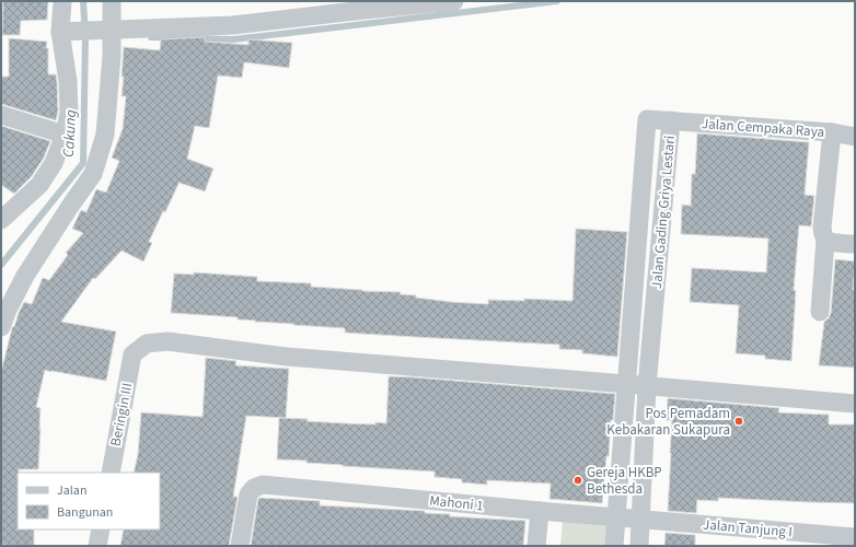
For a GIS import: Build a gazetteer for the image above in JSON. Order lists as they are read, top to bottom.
{
  "streets": {
    "street": [
      "Jalan Cempaka Raya",
      "Jalan Gading Griya Lestari",
      "Beringin III",
      "Mahoni 1",
      "Jalan Tanjung I"
    ]
  },
  "crossings": [
    ["Jalan Cempaka Raya", "Jalan Gading Griya Lestari"],
    ["Jalan Gading Griya Lestari", "Beringin III"],
    ["Jalan Gading Griya Lestari", "Mahoni 1"],
    ["Jalan Gading Griya Lestari", "Jalan Tanjung I"],
    ["Mahoni 1", "Jalan Tanjung I"]
  ],
  "water": ["Cakung"],
  "places": ["Pos Pemadam Kebakaran Sukapura", "Gereja HKBP Bethesda"],
  "legend": ["Jalan", "Bangunan"]
}
